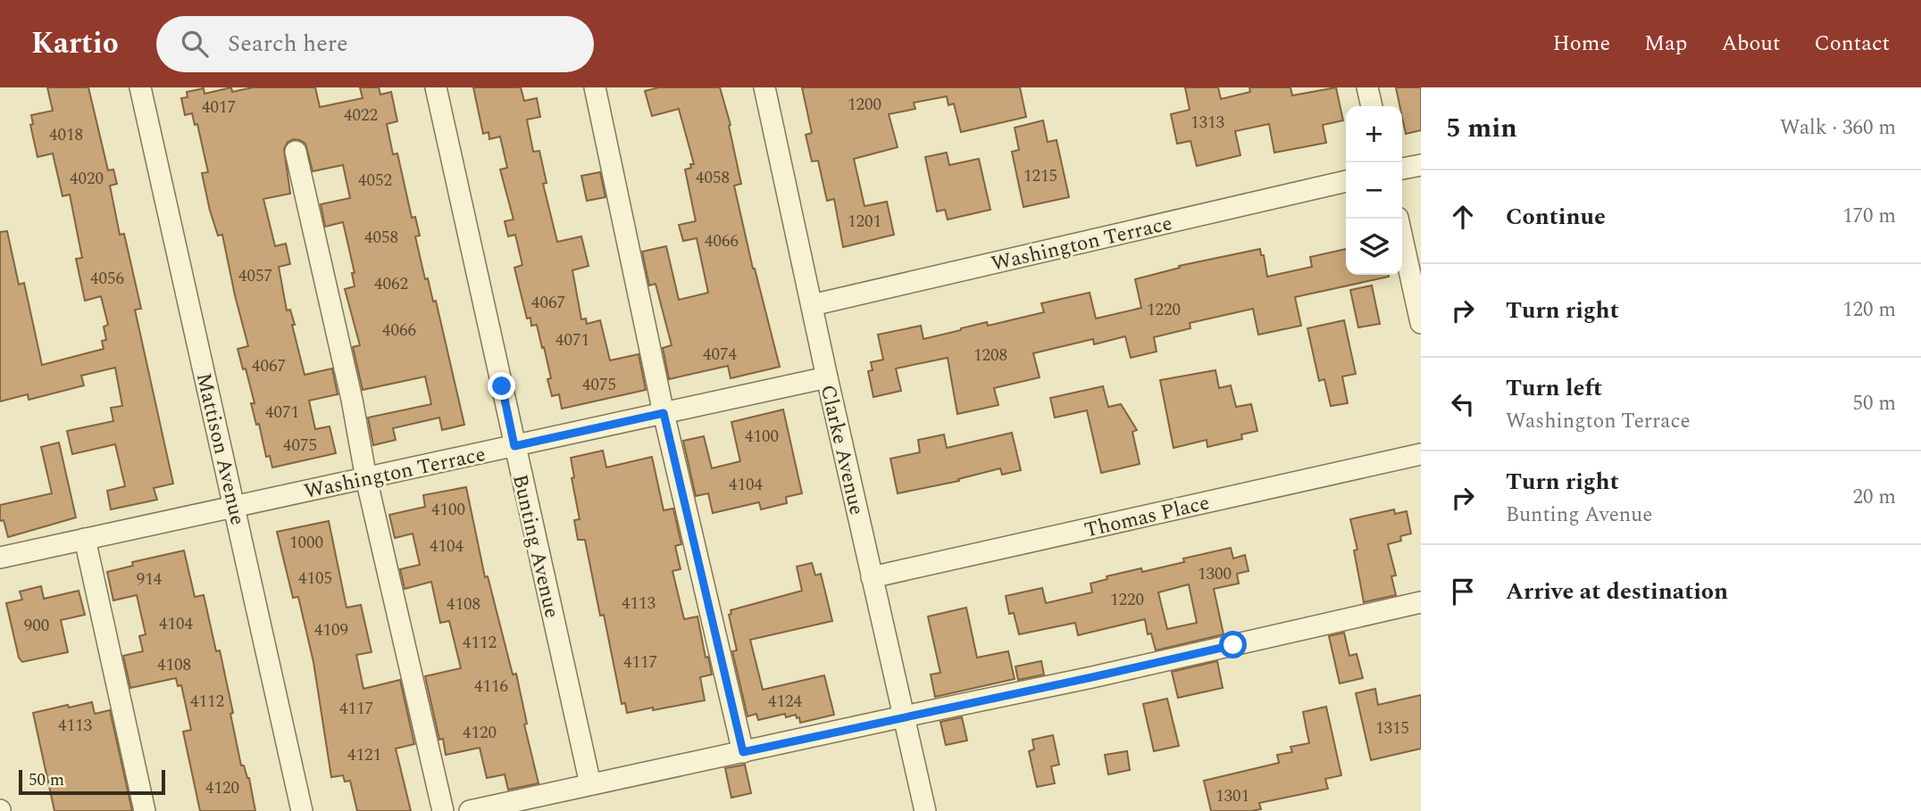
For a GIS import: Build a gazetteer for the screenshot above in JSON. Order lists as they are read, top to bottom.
{
  "streets": {
    "street": [
      "Washington Terrace",
      "Mattison Avenue",
      "Clarke Avenue",
      "Thomas Place",
      "Bunting Avenue"
    ]
  },
  "crossings": [
    ["Washington Terrace", "Mattison Avenue"],
    ["Washington Terrace", "Clarke Avenue"],
    ["Washington Terrace", "Bunting Avenue"],
    ["Clarke Avenue", "Thomas Place"]
  ],
  "house_numbers": [
    "1200",
    "4017",
    "4022",
    "1313",
    "4018",
    "1215",
    "4058",
    "4020",
    "4052",
    "1201",
    "4058",
    "4066",
    "4057",
    "4056",
    "4062",
    "4067",
    "1220",
    "4066",
    "4071",
    "4074",
    "1208",
    "4067",
    "4075",
    "4071",
    "4100",
    "4075",
    "4104",
    "4100",
    "1000",
    "4104",
    "1300",
    "4105",
    "914",
    "1220",
    "4113",
    "4108",
    "4104",
    "900",
    "4109",
    "4112",
    "4117",
    "4108",
    "4116",
    "4112",
    "4124",
    "4117",
    "4113",
    "1315",
    "4120",
    "4121",
    "4120",
    "1301"
  ],
  "scale_bar": "50 m",
  "page": {
    "header": "Kartio",
    "search": "Search here",
    "nav": [
      "Home",
      "Map",
      "About",
      "Contact"
    ],
    "heading": ["5 min", "Walk · 360 m"],
    "map_buttons": ["+", "−"],
    "list": [
      ["Continue", "170 m"],
      ["Turn right", "120 m"],
      ["Turn left", "Washington Terrace", "50 m"],
      ["Turn right", "Bunting Avenue", "20 m"],
      "Arrive at destination"
    ],
    "scale": "50 m"
  }
}
